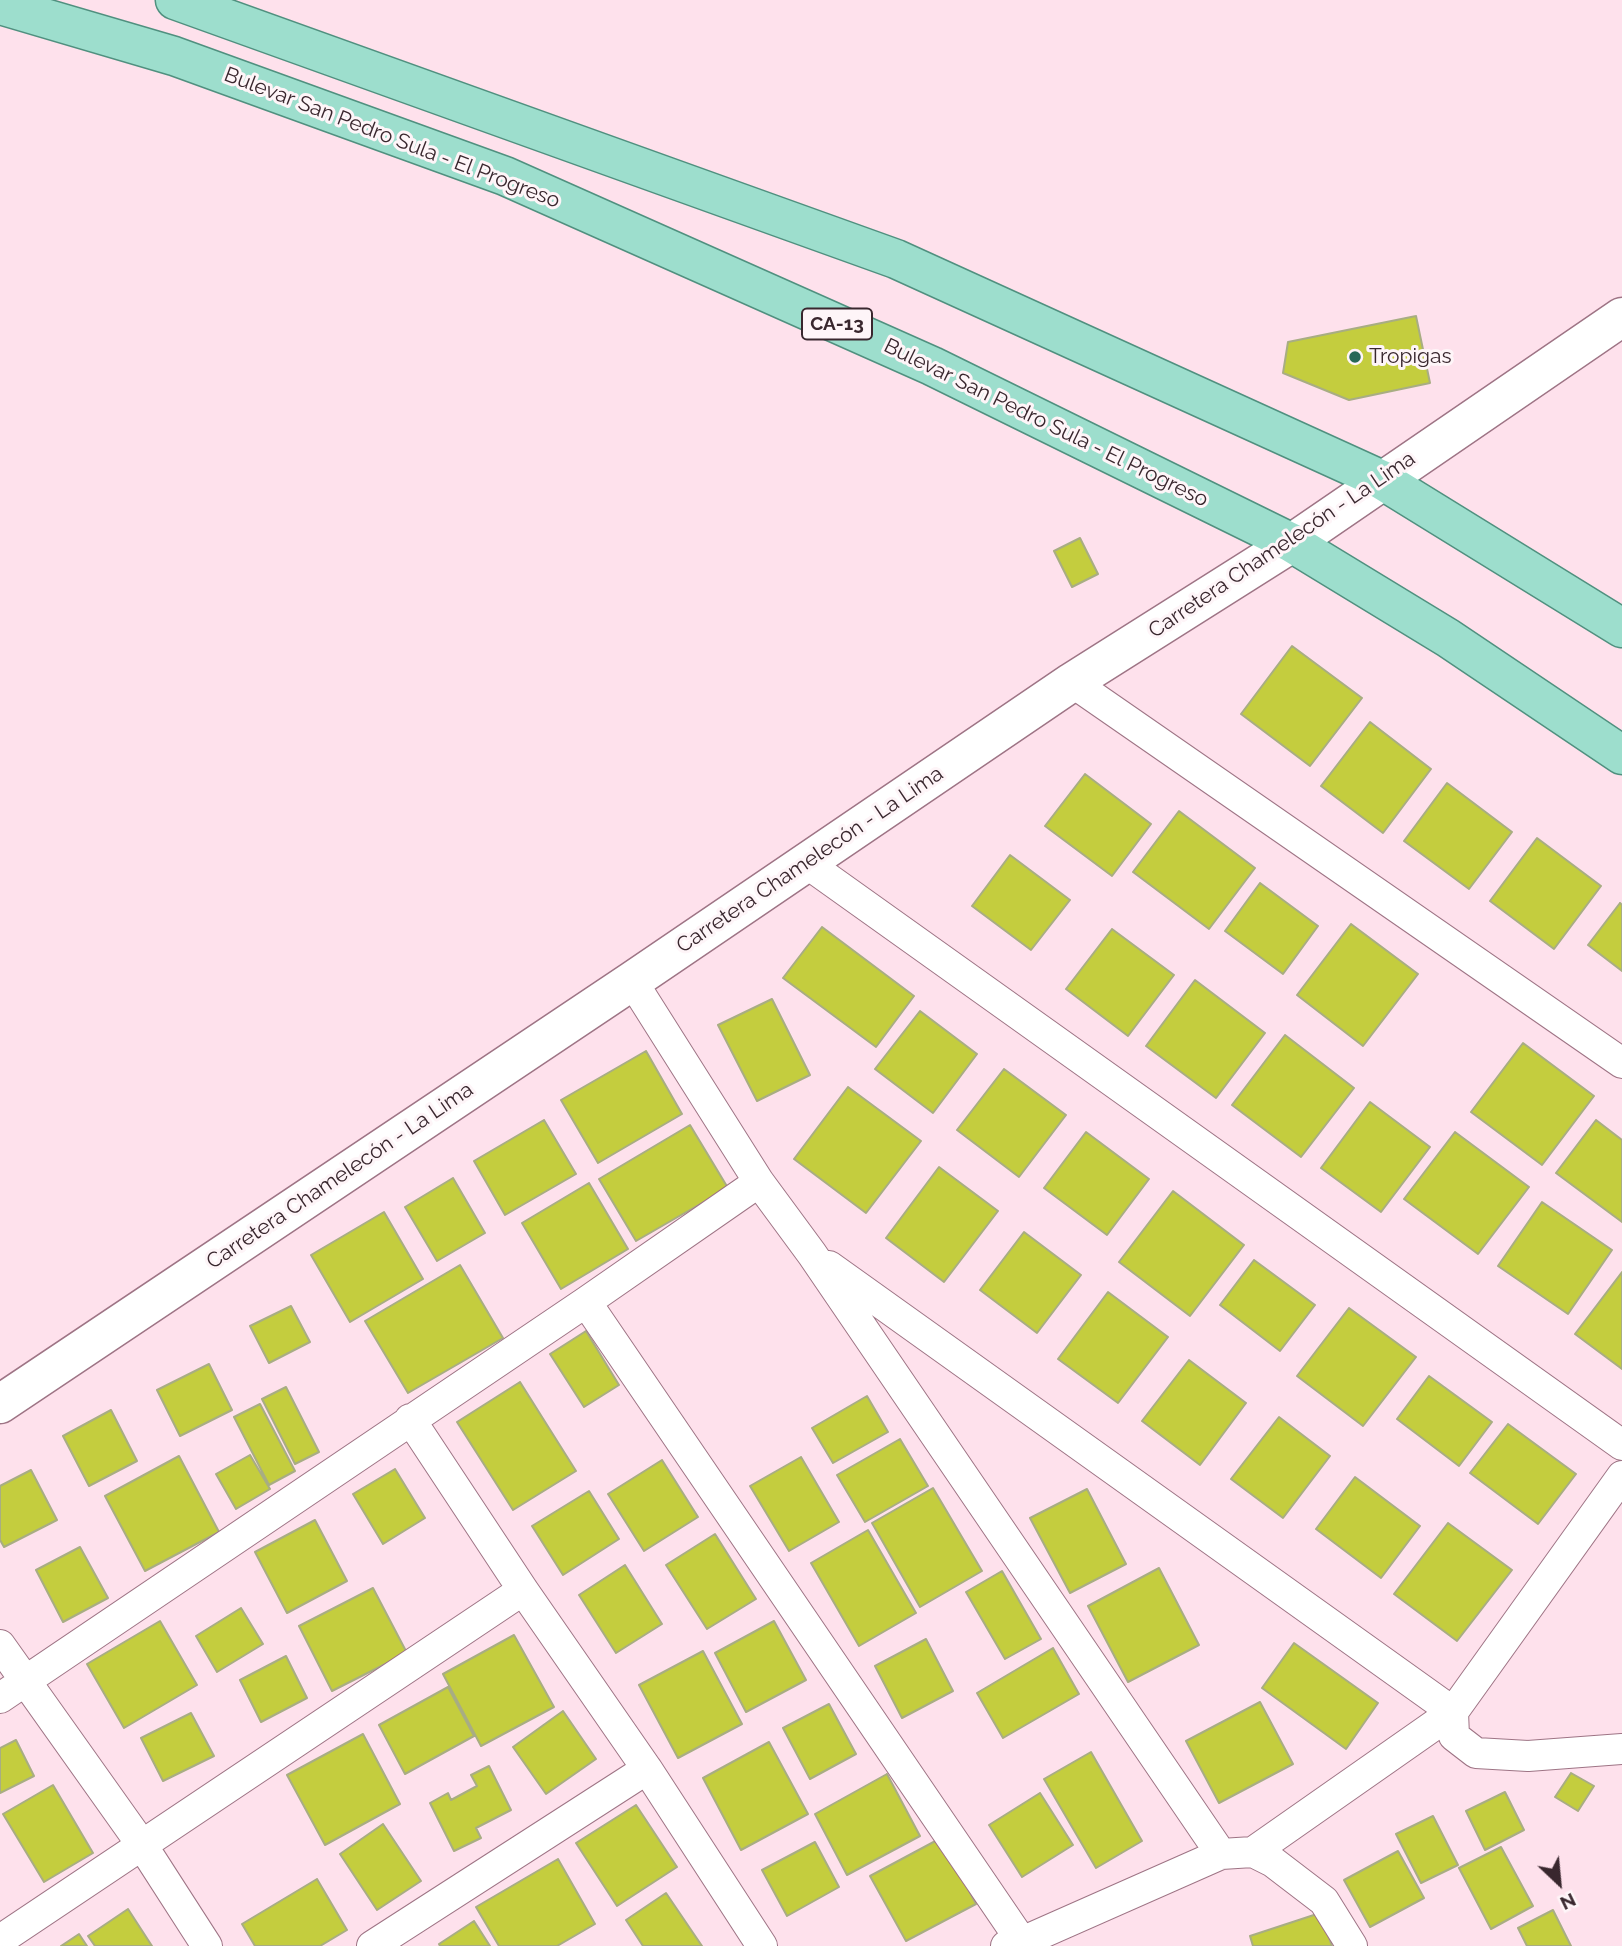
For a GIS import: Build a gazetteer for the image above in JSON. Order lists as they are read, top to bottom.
{
  "streets": {
    "main road": ["Bulevar San Pedro Sula - El Progreso", "CA-13"],
    "street": ["Carretera Chamelecón - La Lima"]
  },
  "crossings": [
    ["Bulevar San Pedro Sula - El Progreso", "Carretera Chamelecón - La Lima"]
  ],
  "places": ["Tropigas"],
  "north": "bottom right"
}
